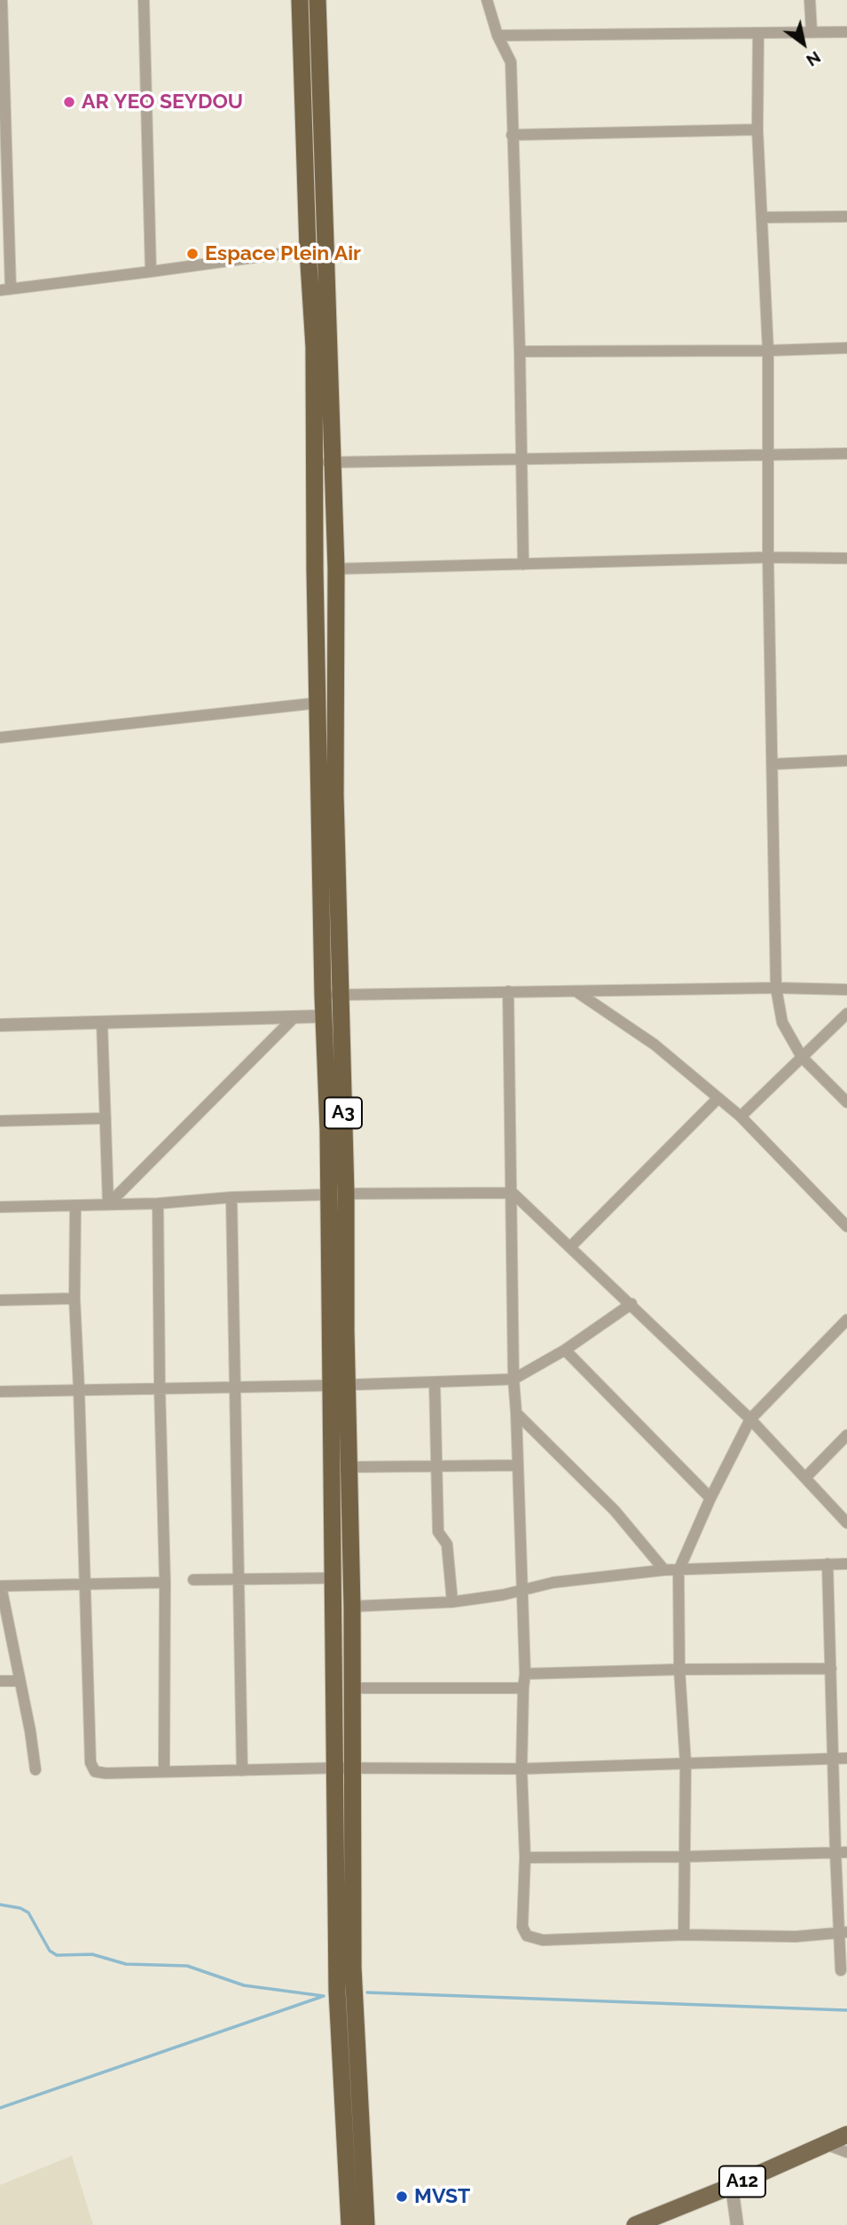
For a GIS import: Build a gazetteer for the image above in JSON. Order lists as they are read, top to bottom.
{
  "streets": {
    "highway": ["A3"],
    "main road": ["A12"]
  },
  "places": ["AR YEO SEYDOU", "Espace Plein Air", "MVST"],
  "north": "bottom right"
}
